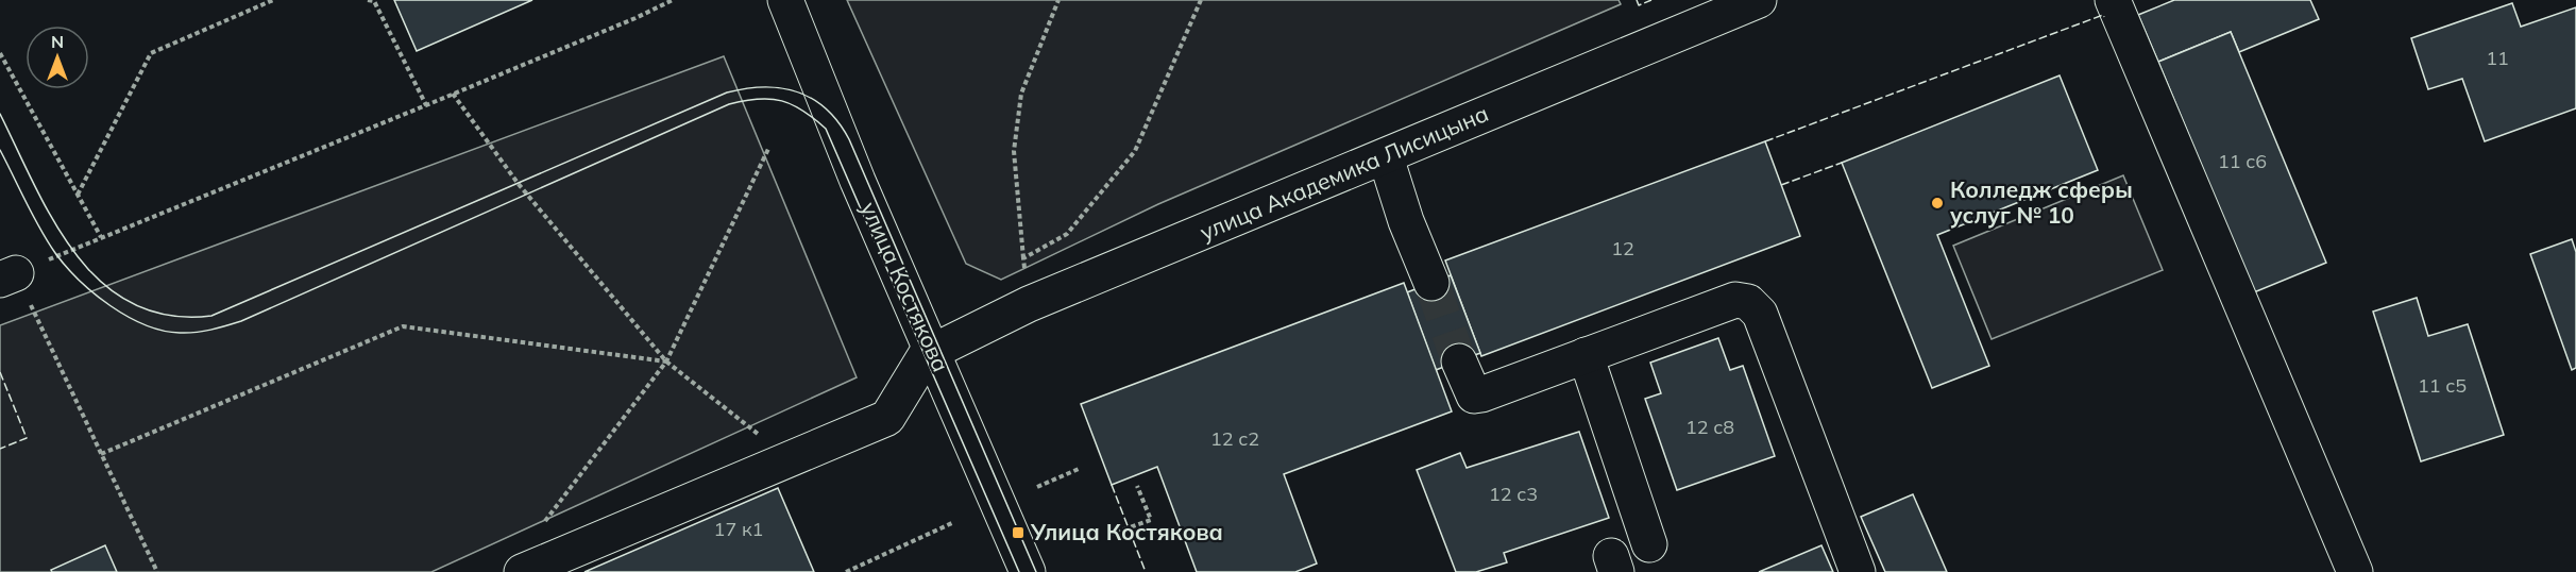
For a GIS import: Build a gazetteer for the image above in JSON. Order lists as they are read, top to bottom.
{
  "streets": {
    "street": ["улица Академика Лисицына", "улица Костякова"]
  },
  "crossings": [
    ["улица Академика Лисицына", "улица Костякова"]
  ],
  "places": {
    "other": ["Колледж сферы услуг № 10"],
    "transit": ["Улица Костякова"]
  },
  "house_numbers": [
    "11",
    "11 с6",
    "12",
    "11 с5",
    "12 с8",
    "12 с2",
    "12 с3",
    "17 к1"
  ],
  "north": "top"
}
